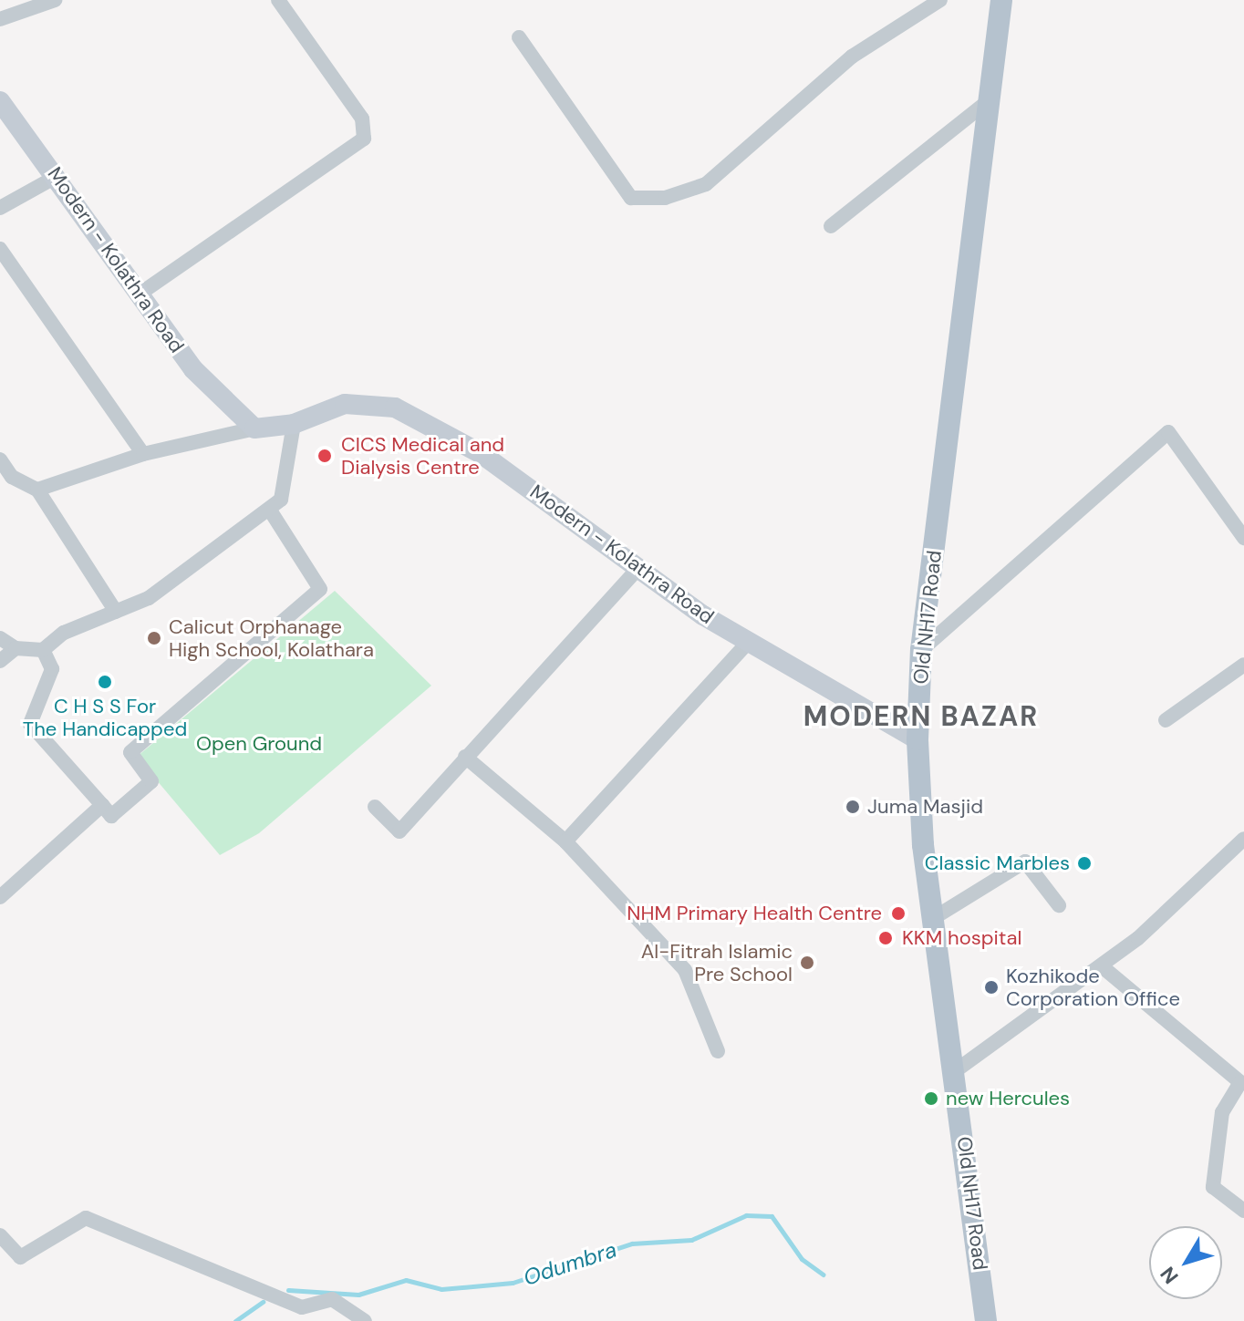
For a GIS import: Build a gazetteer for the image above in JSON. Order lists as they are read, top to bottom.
{
  "streets": {
    "main road": ["Modern - Kolathra Road", "Old NH17 Road"]
  },
  "crossings": [
    ["Modern - Kolathra Road", "Old NH17 Road"]
  ],
  "districts": ["MODERN BAZAR"],
  "water": ["Odumbra"],
  "parks": ["Open Ground"],
  "places": [
    "CICS Medical and Dialysis Centre",
    "Calicut Orphanage High School, Kolathara",
    "C H S S For The Handicapped",
    "Juma Masjid",
    "Classic Marbles",
    "NHM Primary Health Centre",
    "KKM hospital",
    "Al-Fitrah Islamic Pre School",
    "Kozhikode Corporation Office",
    "new Hercules"
  ],
  "north": "bottom left"
}
